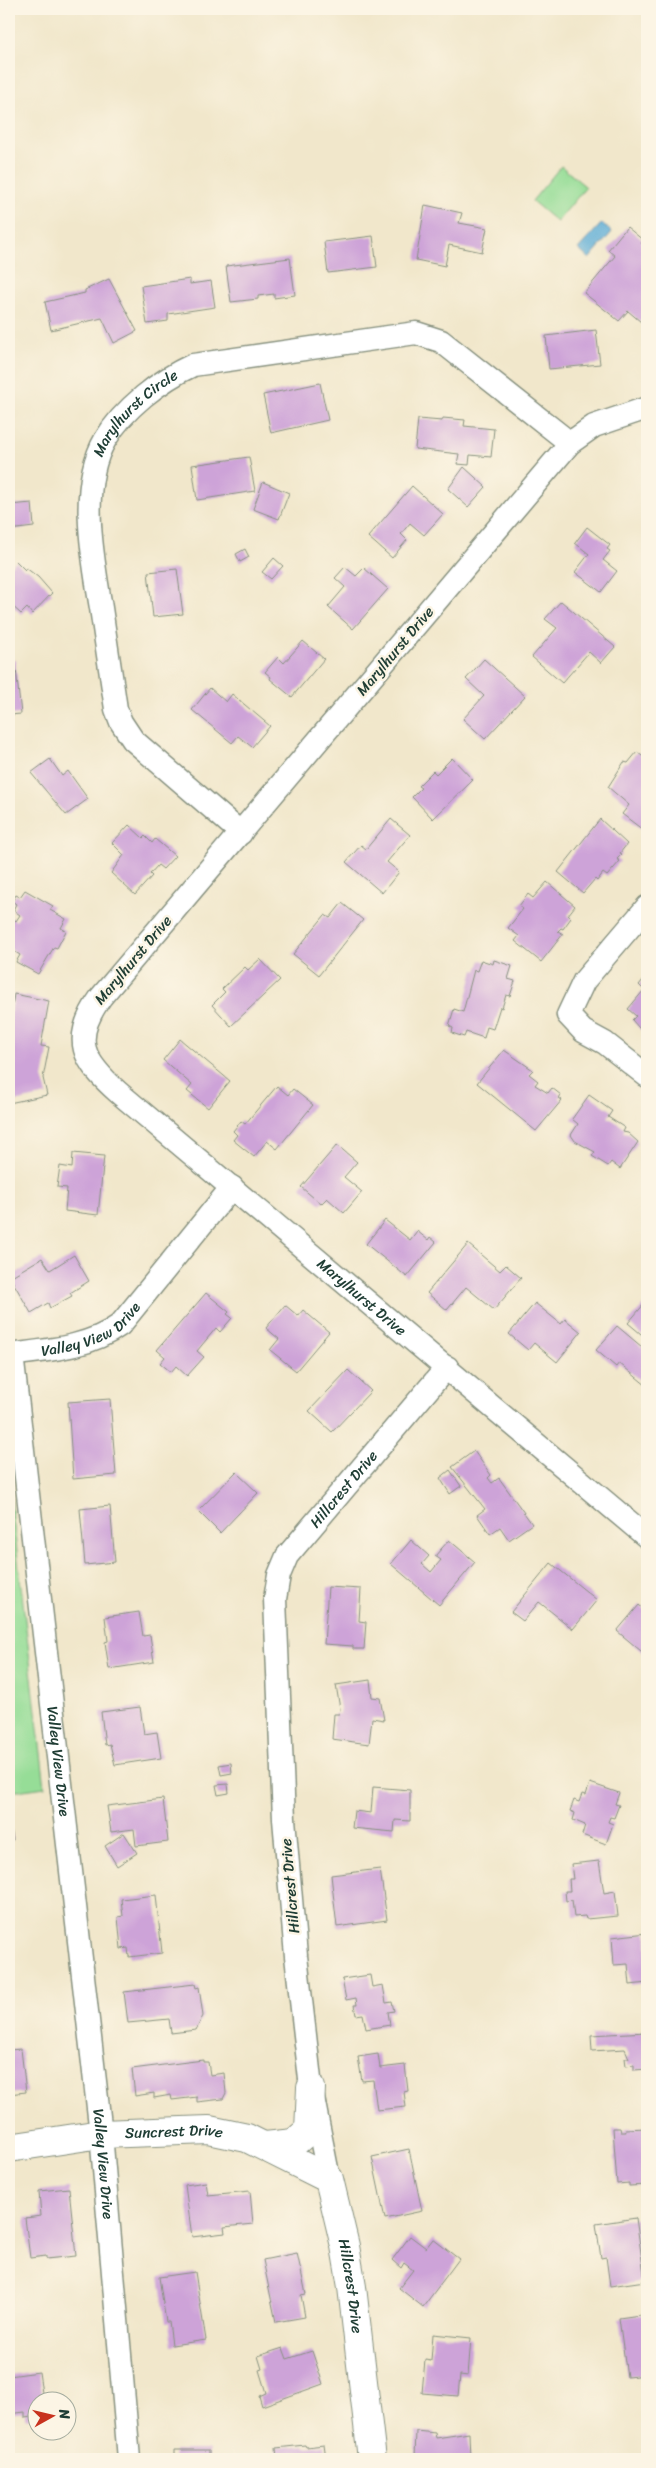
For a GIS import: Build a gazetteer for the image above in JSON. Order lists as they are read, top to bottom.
{
  "streets": {
    "street": [
      "Marylhurst Circle",
      "Marylhurst Drive",
      "Valley View Drive",
      "Hillcrest Drive",
      "Suncrest Drive"
    ]
  },
  "crossings": [
    ["Marylhurst Circle", "Marylhurst Drive"],
    ["Marylhurst Drive", "Valley View Drive"],
    ["Marylhurst Drive", "Hillcrest Drive"],
    ["Valley View Drive", "Suncrest Drive"],
    ["Hillcrest Drive", "Suncrest Drive"]
  ],
  "north": "right"
}
